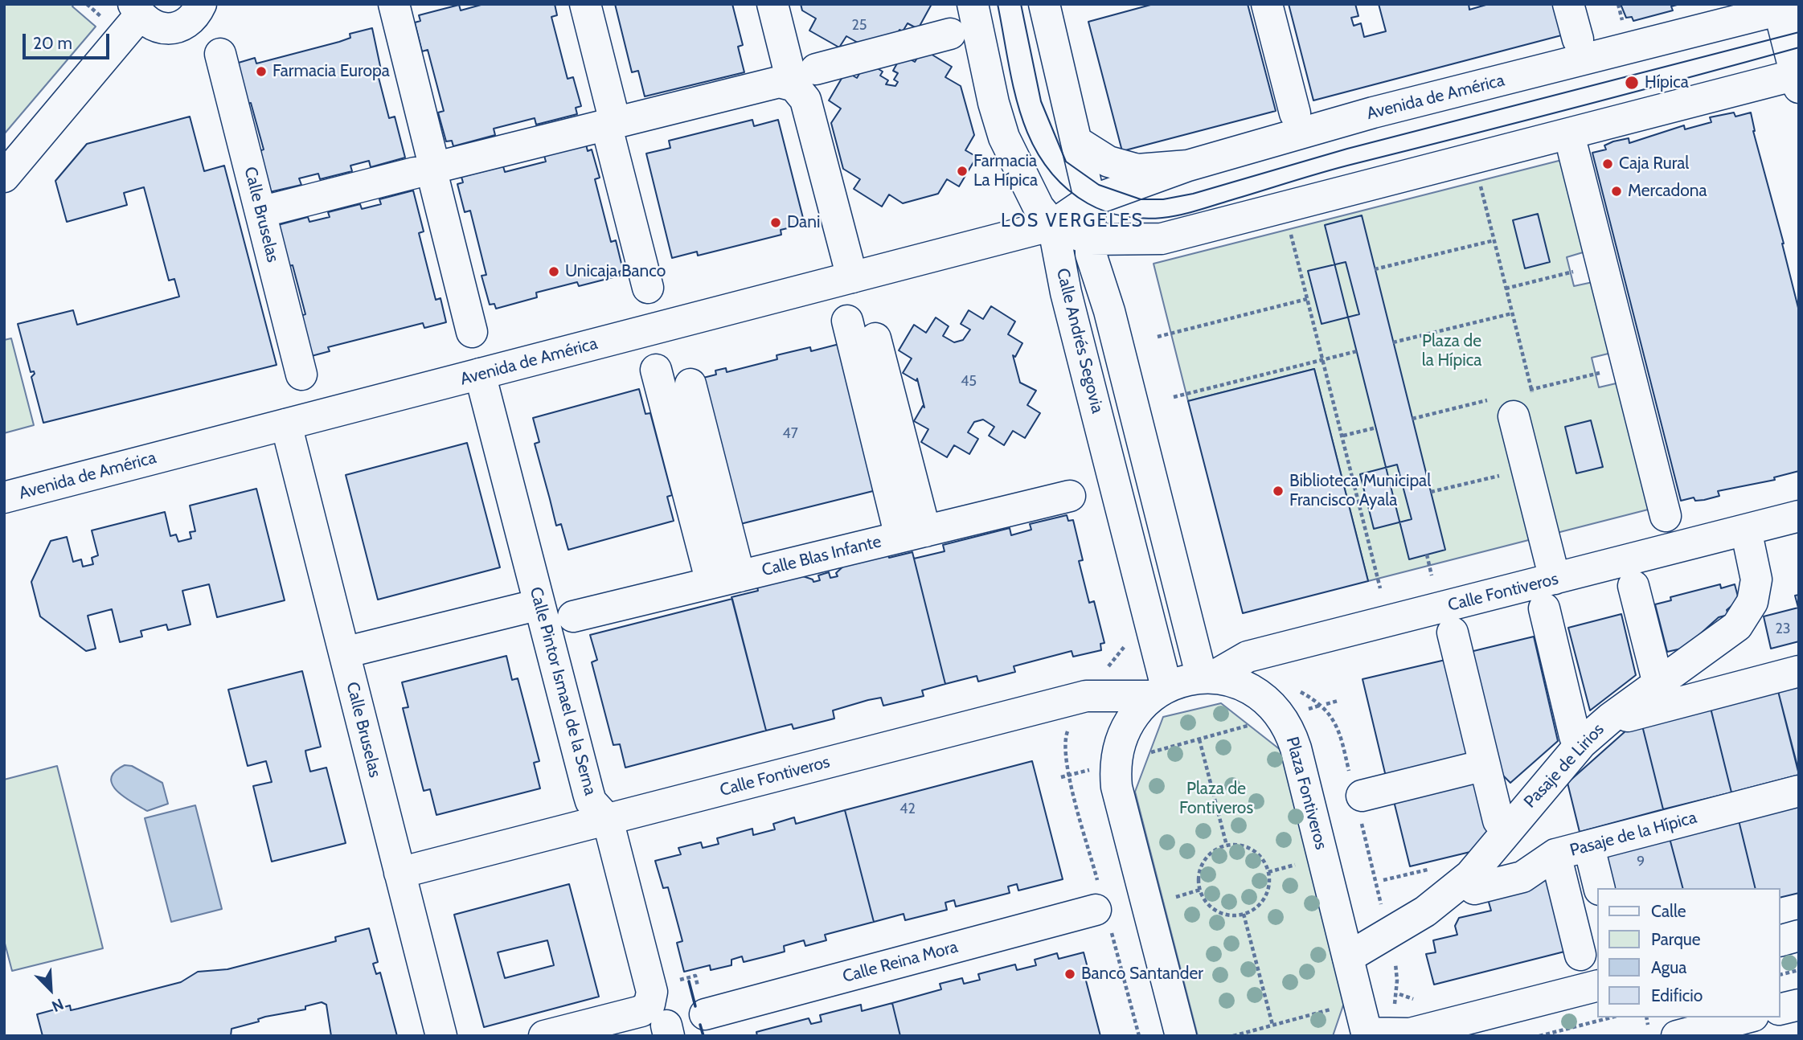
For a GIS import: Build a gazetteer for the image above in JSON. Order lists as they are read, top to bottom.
{
  "streets": {
    "street": [
      "Avenida de América",
      "Calle Bruselas",
      "Calle Andrés Segovia",
      "Calle Blas Infante",
      "Calle Fontiveros",
      "Calle Pintor Ismael de la Serna",
      "Pasaje de Lirios",
      "Plaza Fontiveros",
      "Pasaje de la Hípica",
      "Calle Reina Mora"
    ]
  },
  "crossings": [
    ["Avenida de América", "Calle Bruselas"],
    ["Avenida de América", "Calle Andrés Segovia"],
    ["Avenida de América", "Calle Pintor Ismael de la Serna"],
    ["Calle Bruselas", "Calle Fontiveros"],
    ["Calle Andrés Segovia", "Calle Fontiveros"],
    ["Calle Andrés Segovia", "Plaza Fontiveros"],
    ["Calle Fontiveros", "Calle Pintor Ismael de la Serna"],
    ["Calle Fontiveros", "Pasaje de Lirios"],
    ["Calle Fontiveros", "Plaza Fontiveros"],
    ["Pasaje de Lirios", "Plaza Fontiveros"]
  ],
  "districts": ["LOS VERGELES"],
  "parks": ["Plaza de la Hípica", "Plaza de Fontiveros"],
  "places": [
    "Farmacia Europa",
    "Hípica",
    "Caja Rural",
    "Farmacia La Hípica",
    "Mercadona",
    "Dani",
    "Unicaja Banco",
    "Biblioteca Municipal Francisco Ayala",
    "Banco Santander"
  ],
  "house_numbers": [
    "25",
    "45",
    "47",
    "23",
    "42",
    "9"
  ],
  "legend": [
    "Calle",
    "Parque",
    "Agua",
    "Edificio"
  ],
  "scale_bar": "20 m",
  "north": "bottom right"
}
